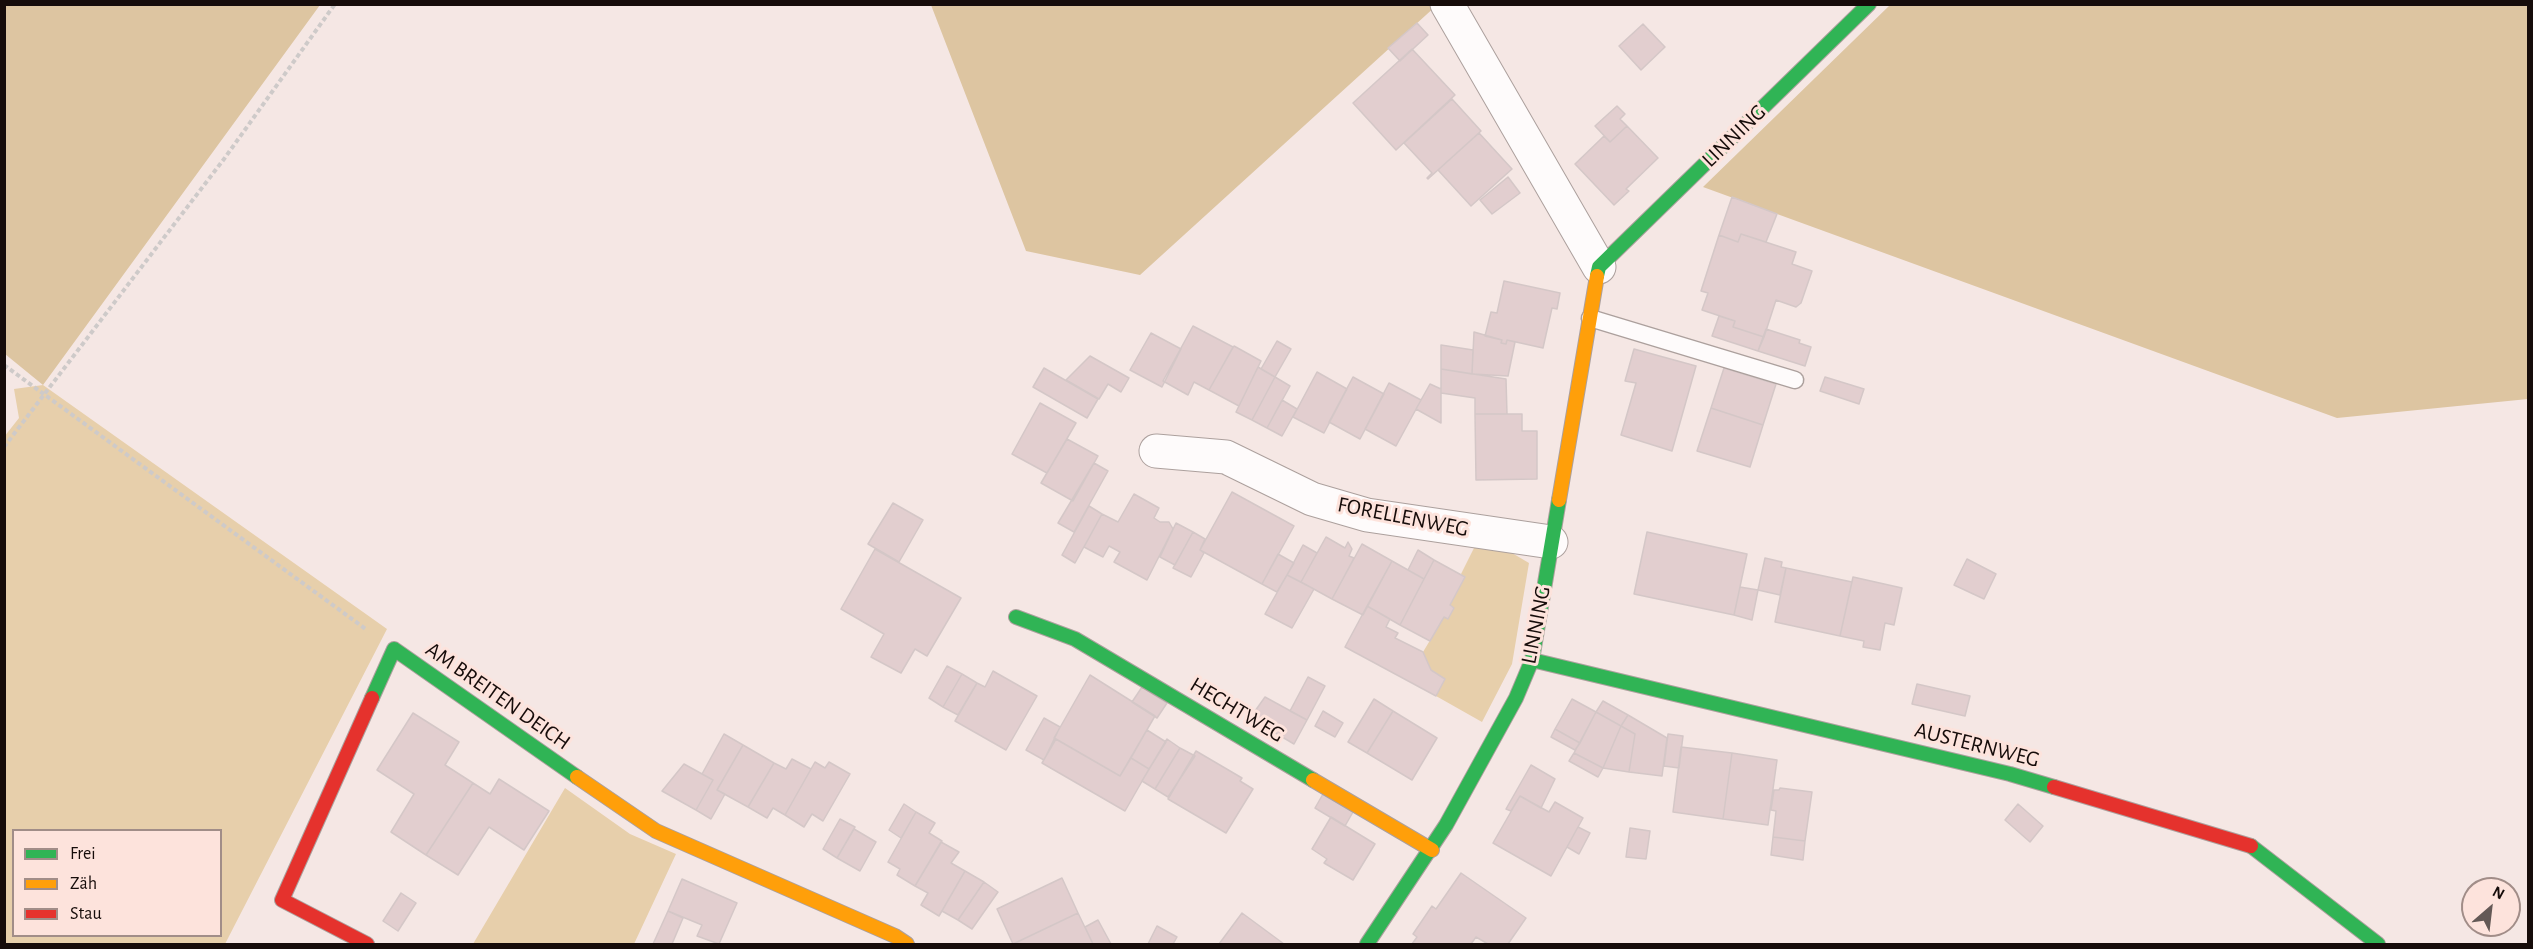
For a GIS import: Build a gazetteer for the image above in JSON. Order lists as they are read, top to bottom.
{
  "streets": {
    "street": [
      "LINNING",
      "FORELLENWEG",
      "AM BREITEN DEICH",
      "HECHTWEG",
      "AUSTERNWEG"
    ]
  },
  "crossings": [
    ["LINNING", "FORELLENWEG"],
    ["LINNING", "HECHTWEG"],
    ["LINNING", "AUSTERNWEG"]
  ],
  "legend": ["Frei", "Zäh", "Stau"],
  "north": "top right"
}
